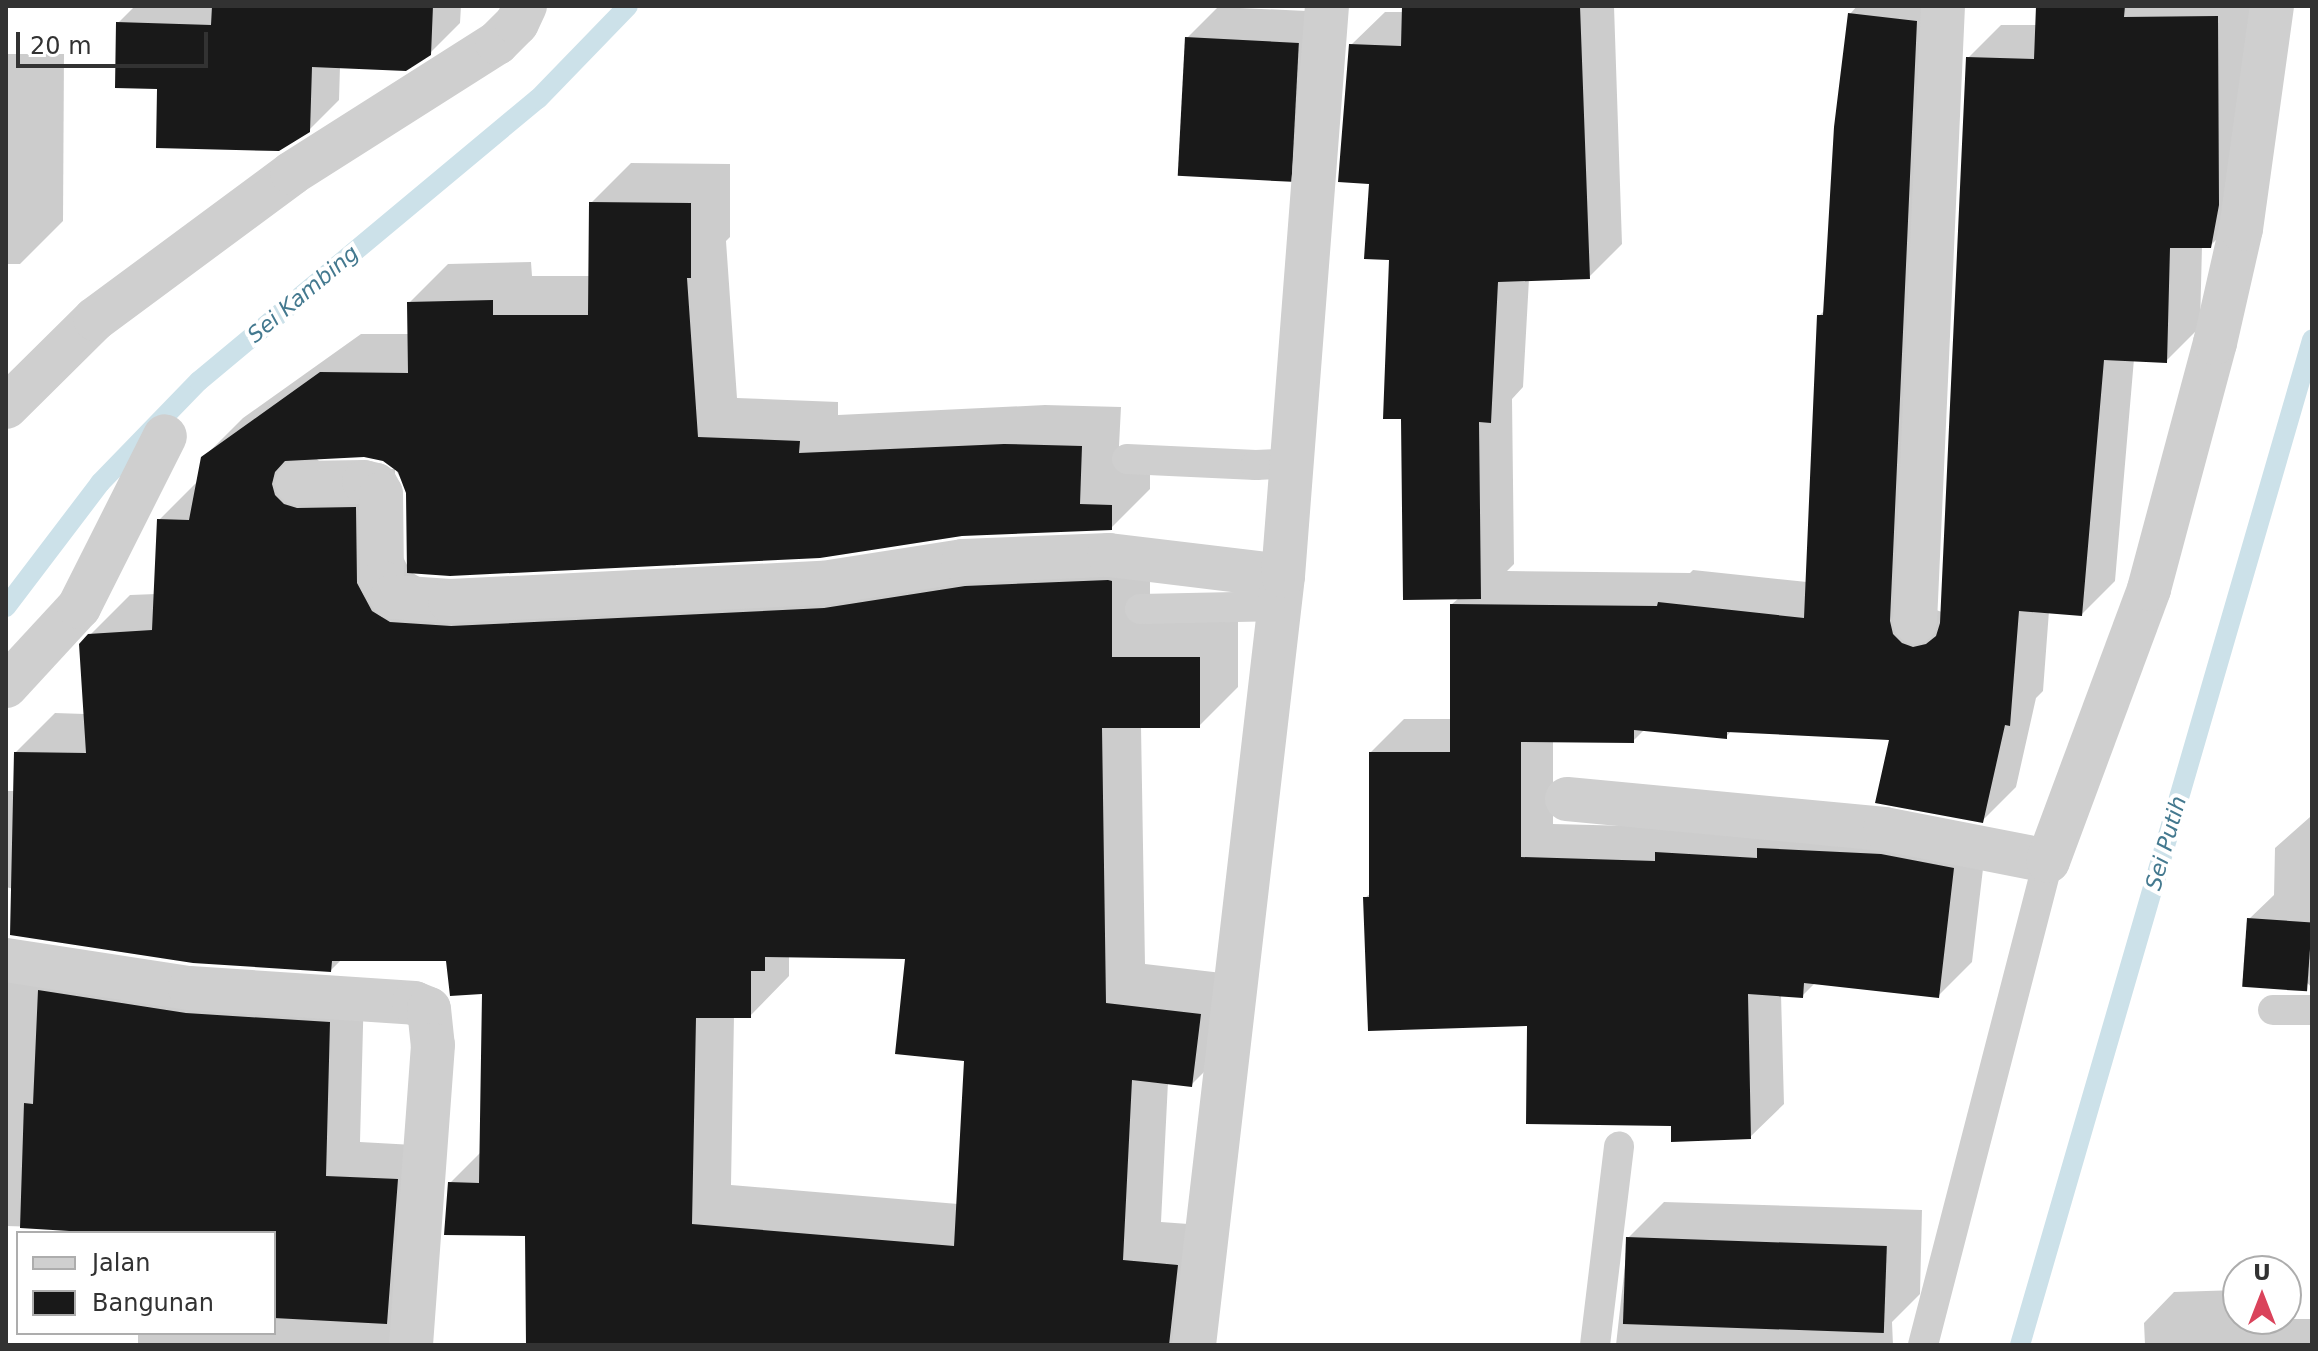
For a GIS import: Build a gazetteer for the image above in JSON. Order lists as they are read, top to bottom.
{
  "water": ["Sei Kambing", "Sei Putih"],
  "legend": ["Jalan", "Bangunan"],
  "scale_bar": "20 m",
  "north": "top"
}
